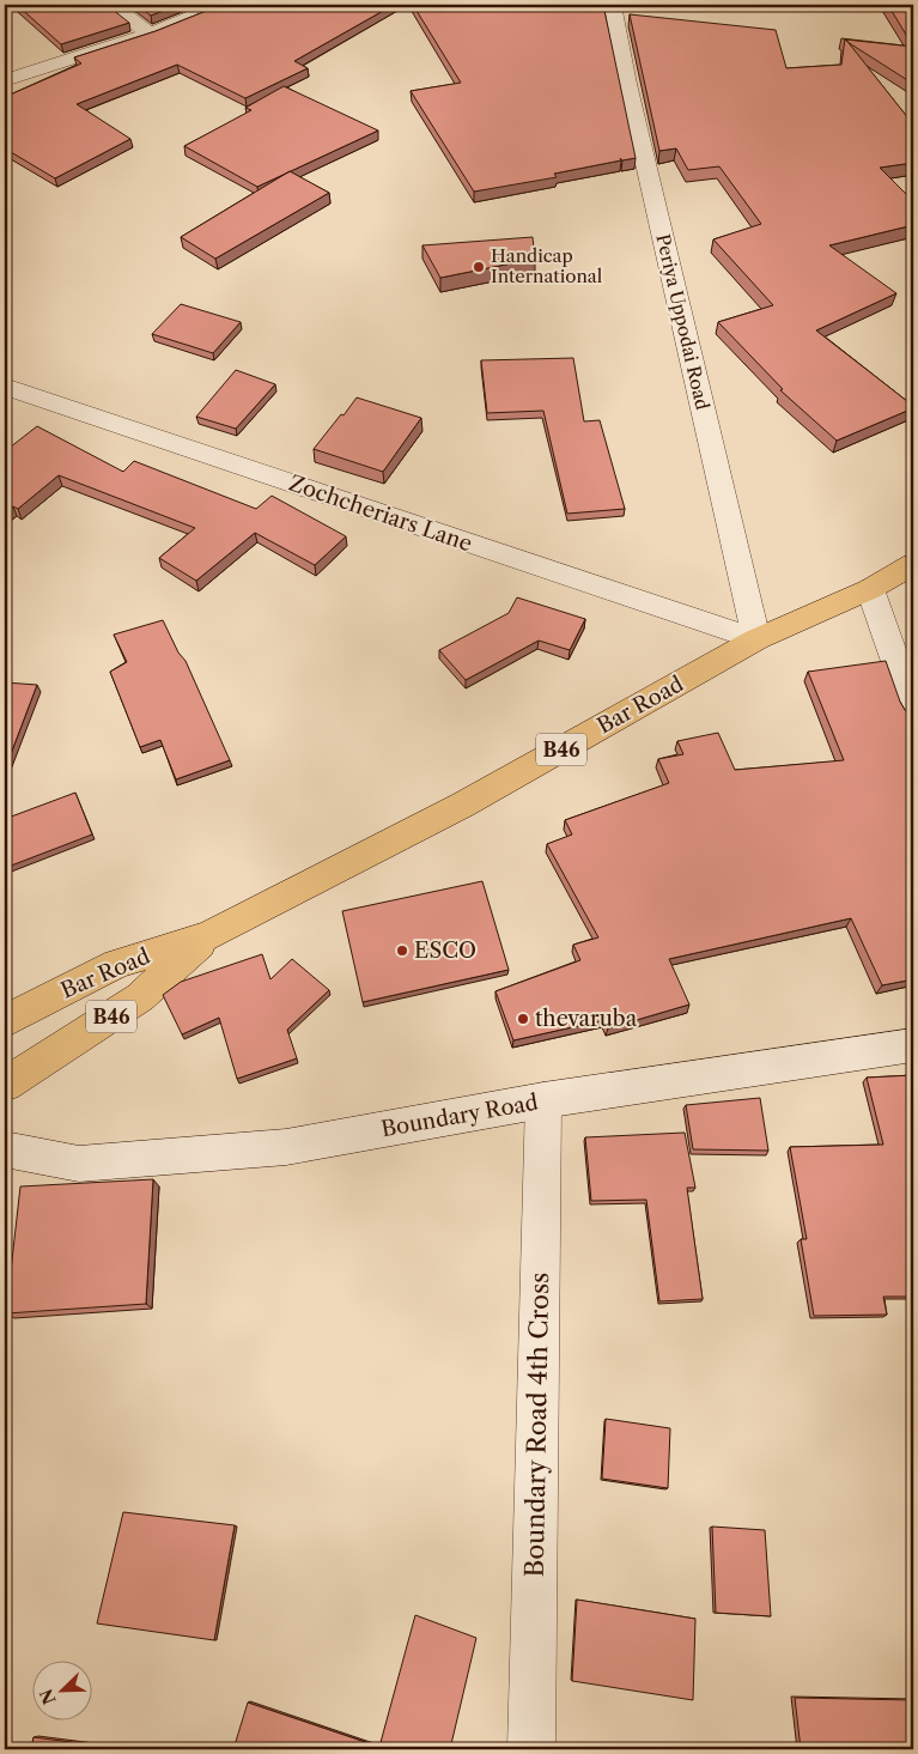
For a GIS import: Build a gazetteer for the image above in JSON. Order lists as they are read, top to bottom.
{
  "streets": {
    "main road": ["Bar Road", "B46"],
    "street": [
      "Periya Uppodai Road",
      "Zochcheriars Lane",
      "Boundary Road",
      "Boundary Road 4th Cross"
    ]
  },
  "crossings": [
    ["Periya Uppodai Road", "Zochcheriars Lane"],
    ["Periya Uppodai Road", "Bar Road"],
    ["Zochcheriars Lane", "Bar Road"],
    ["Boundary Road", "Boundary Road 4th Cross"]
  ],
  "places": ["Handicap International", "ESCO", "thevaruba"],
  "north": "bottom left"
}
